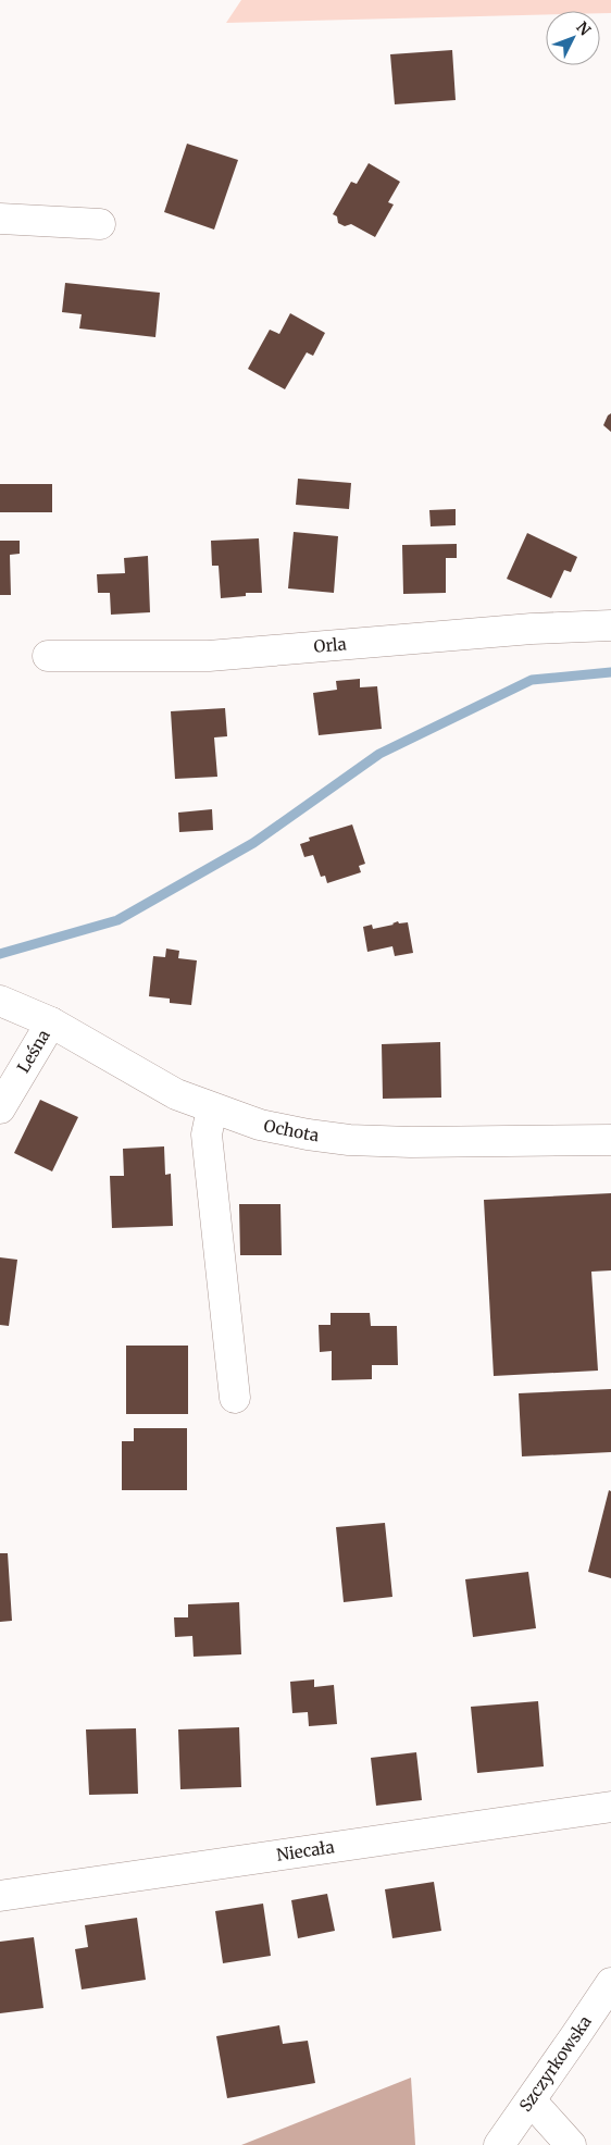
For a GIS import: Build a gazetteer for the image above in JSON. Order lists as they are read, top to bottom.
{
  "streets": {
    "street": [
      "Orla",
      "Leśna",
      "Ochota",
      "Niecała",
      "Szczyrkowska"
    ]
  },
  "crossings": [
    ["Leśna", "Ochota"]
  ],
  "north": "top right"
}
